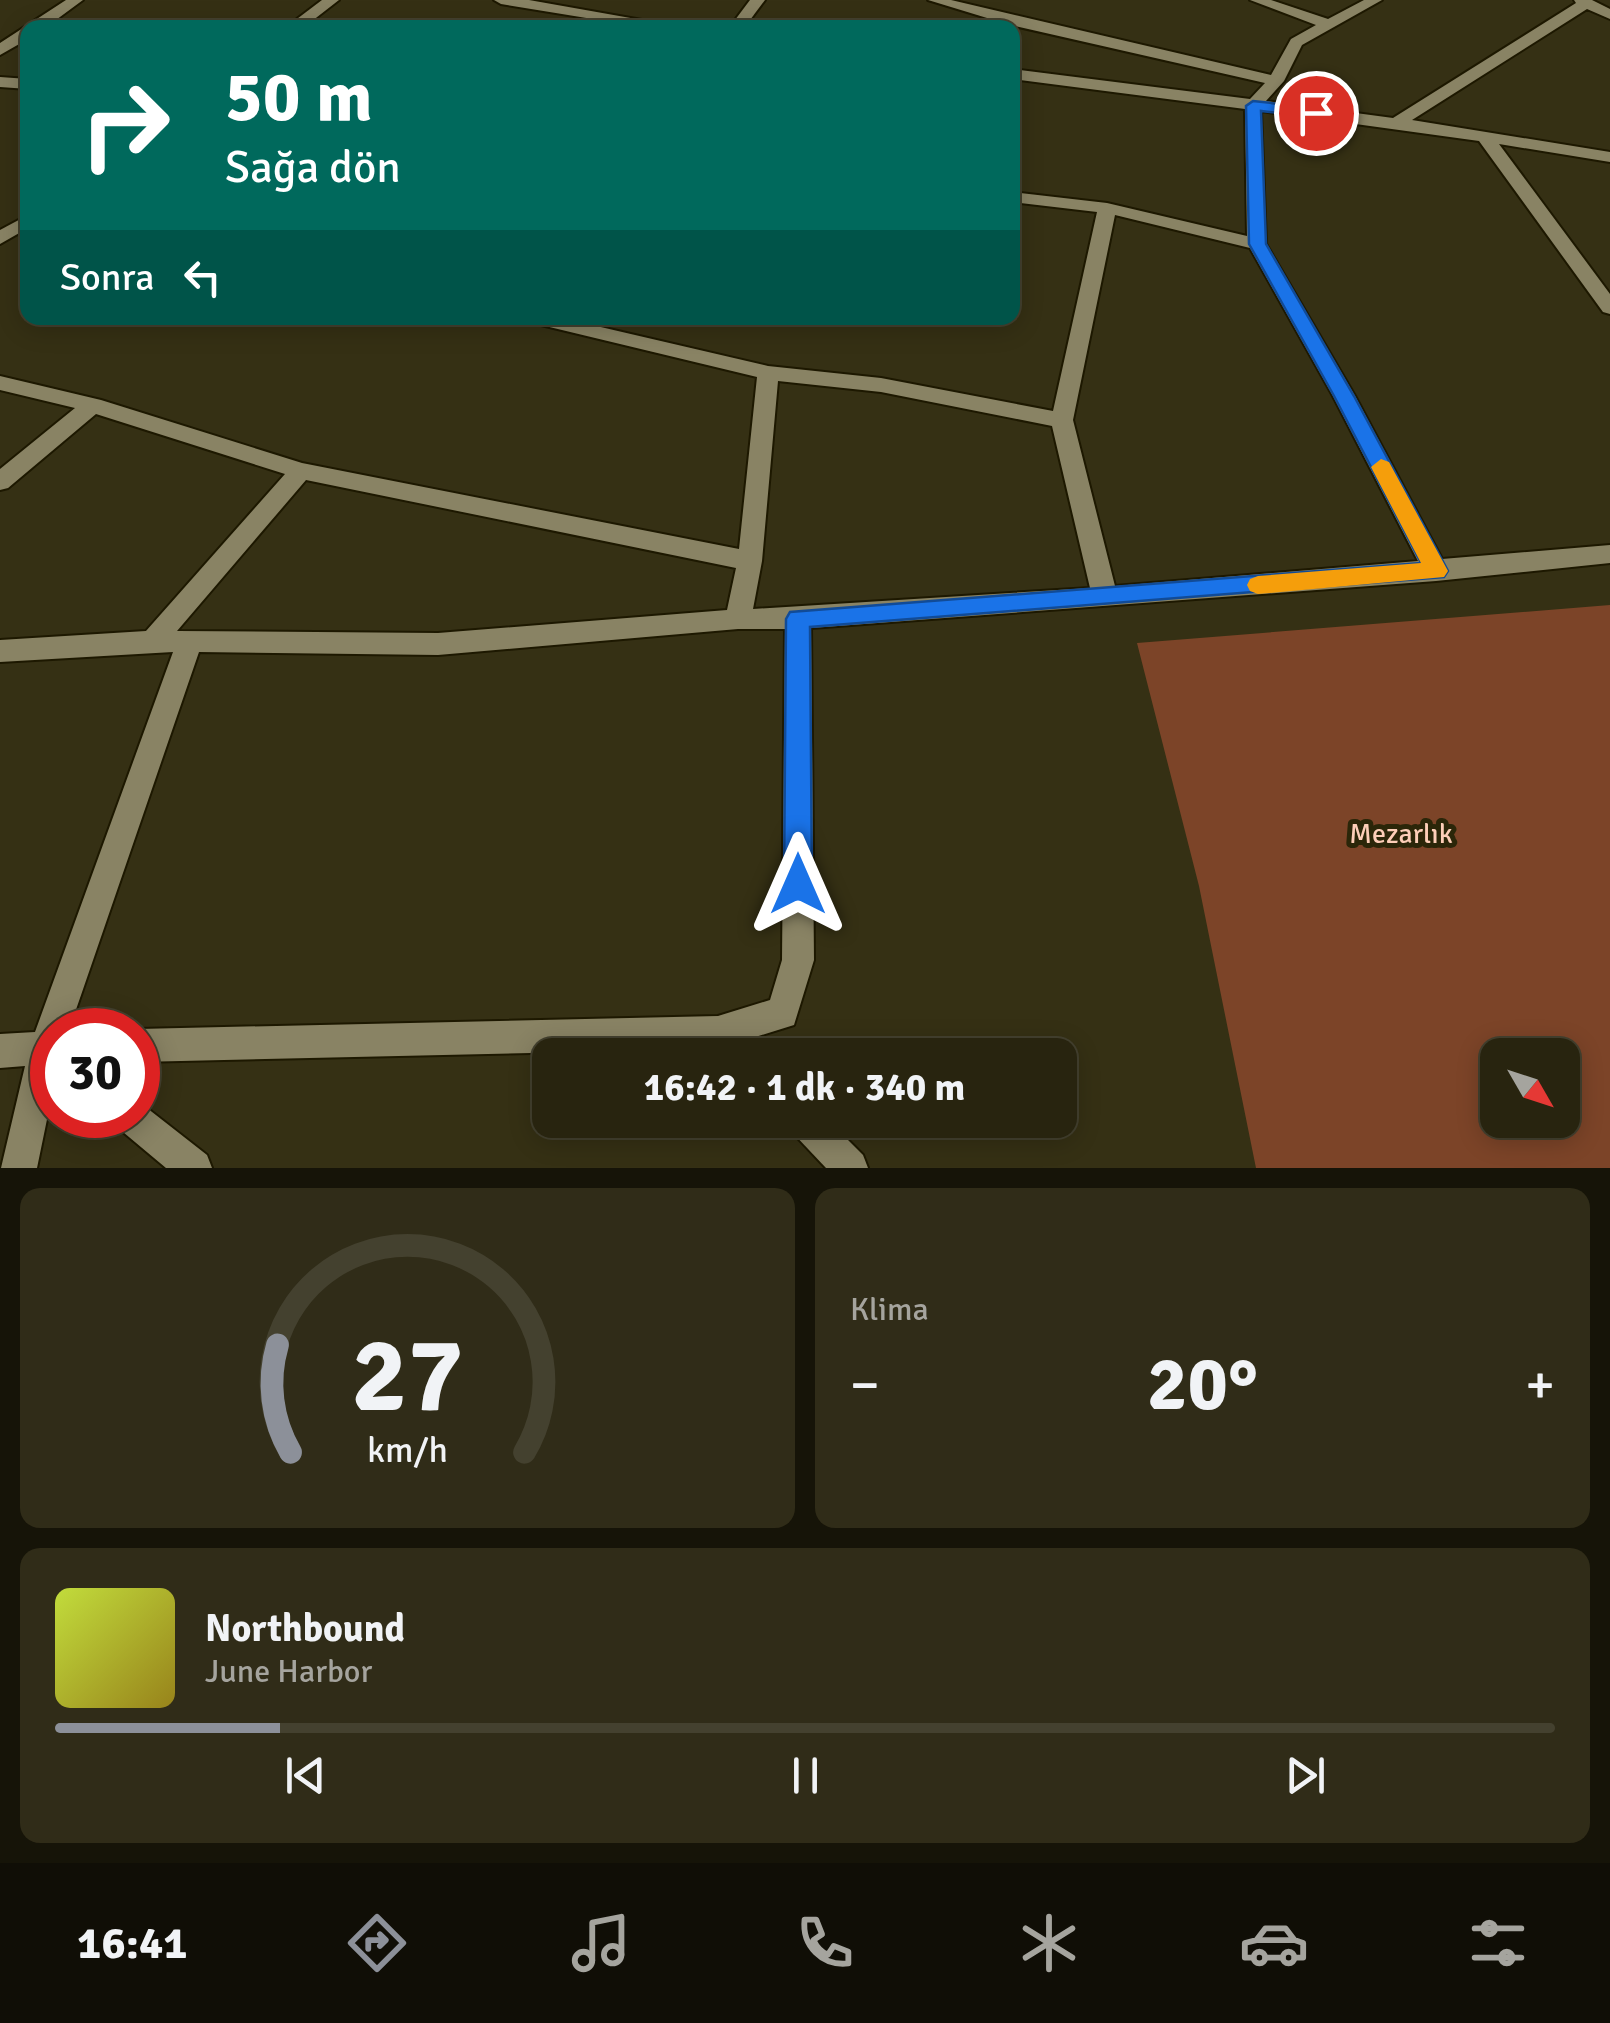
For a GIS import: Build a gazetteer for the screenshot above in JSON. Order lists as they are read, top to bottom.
{
  "parks": ["Mezarlık"],
  "north": "bottom right",
  "page": {
    "turn": ["50 m", "Sağa dön"],
    "then": "Sonra",
    "limit": "30",
    "trip": "16:42 · 1 dk · 340 m",
    "tile": "Klima",
    "heat": ["−", "20°", "+"],
    "song": ["Northbound", "June Harbor"],
    "tabs": "16:41",
    "gauge": ["27", "km/h"]
  }
}
